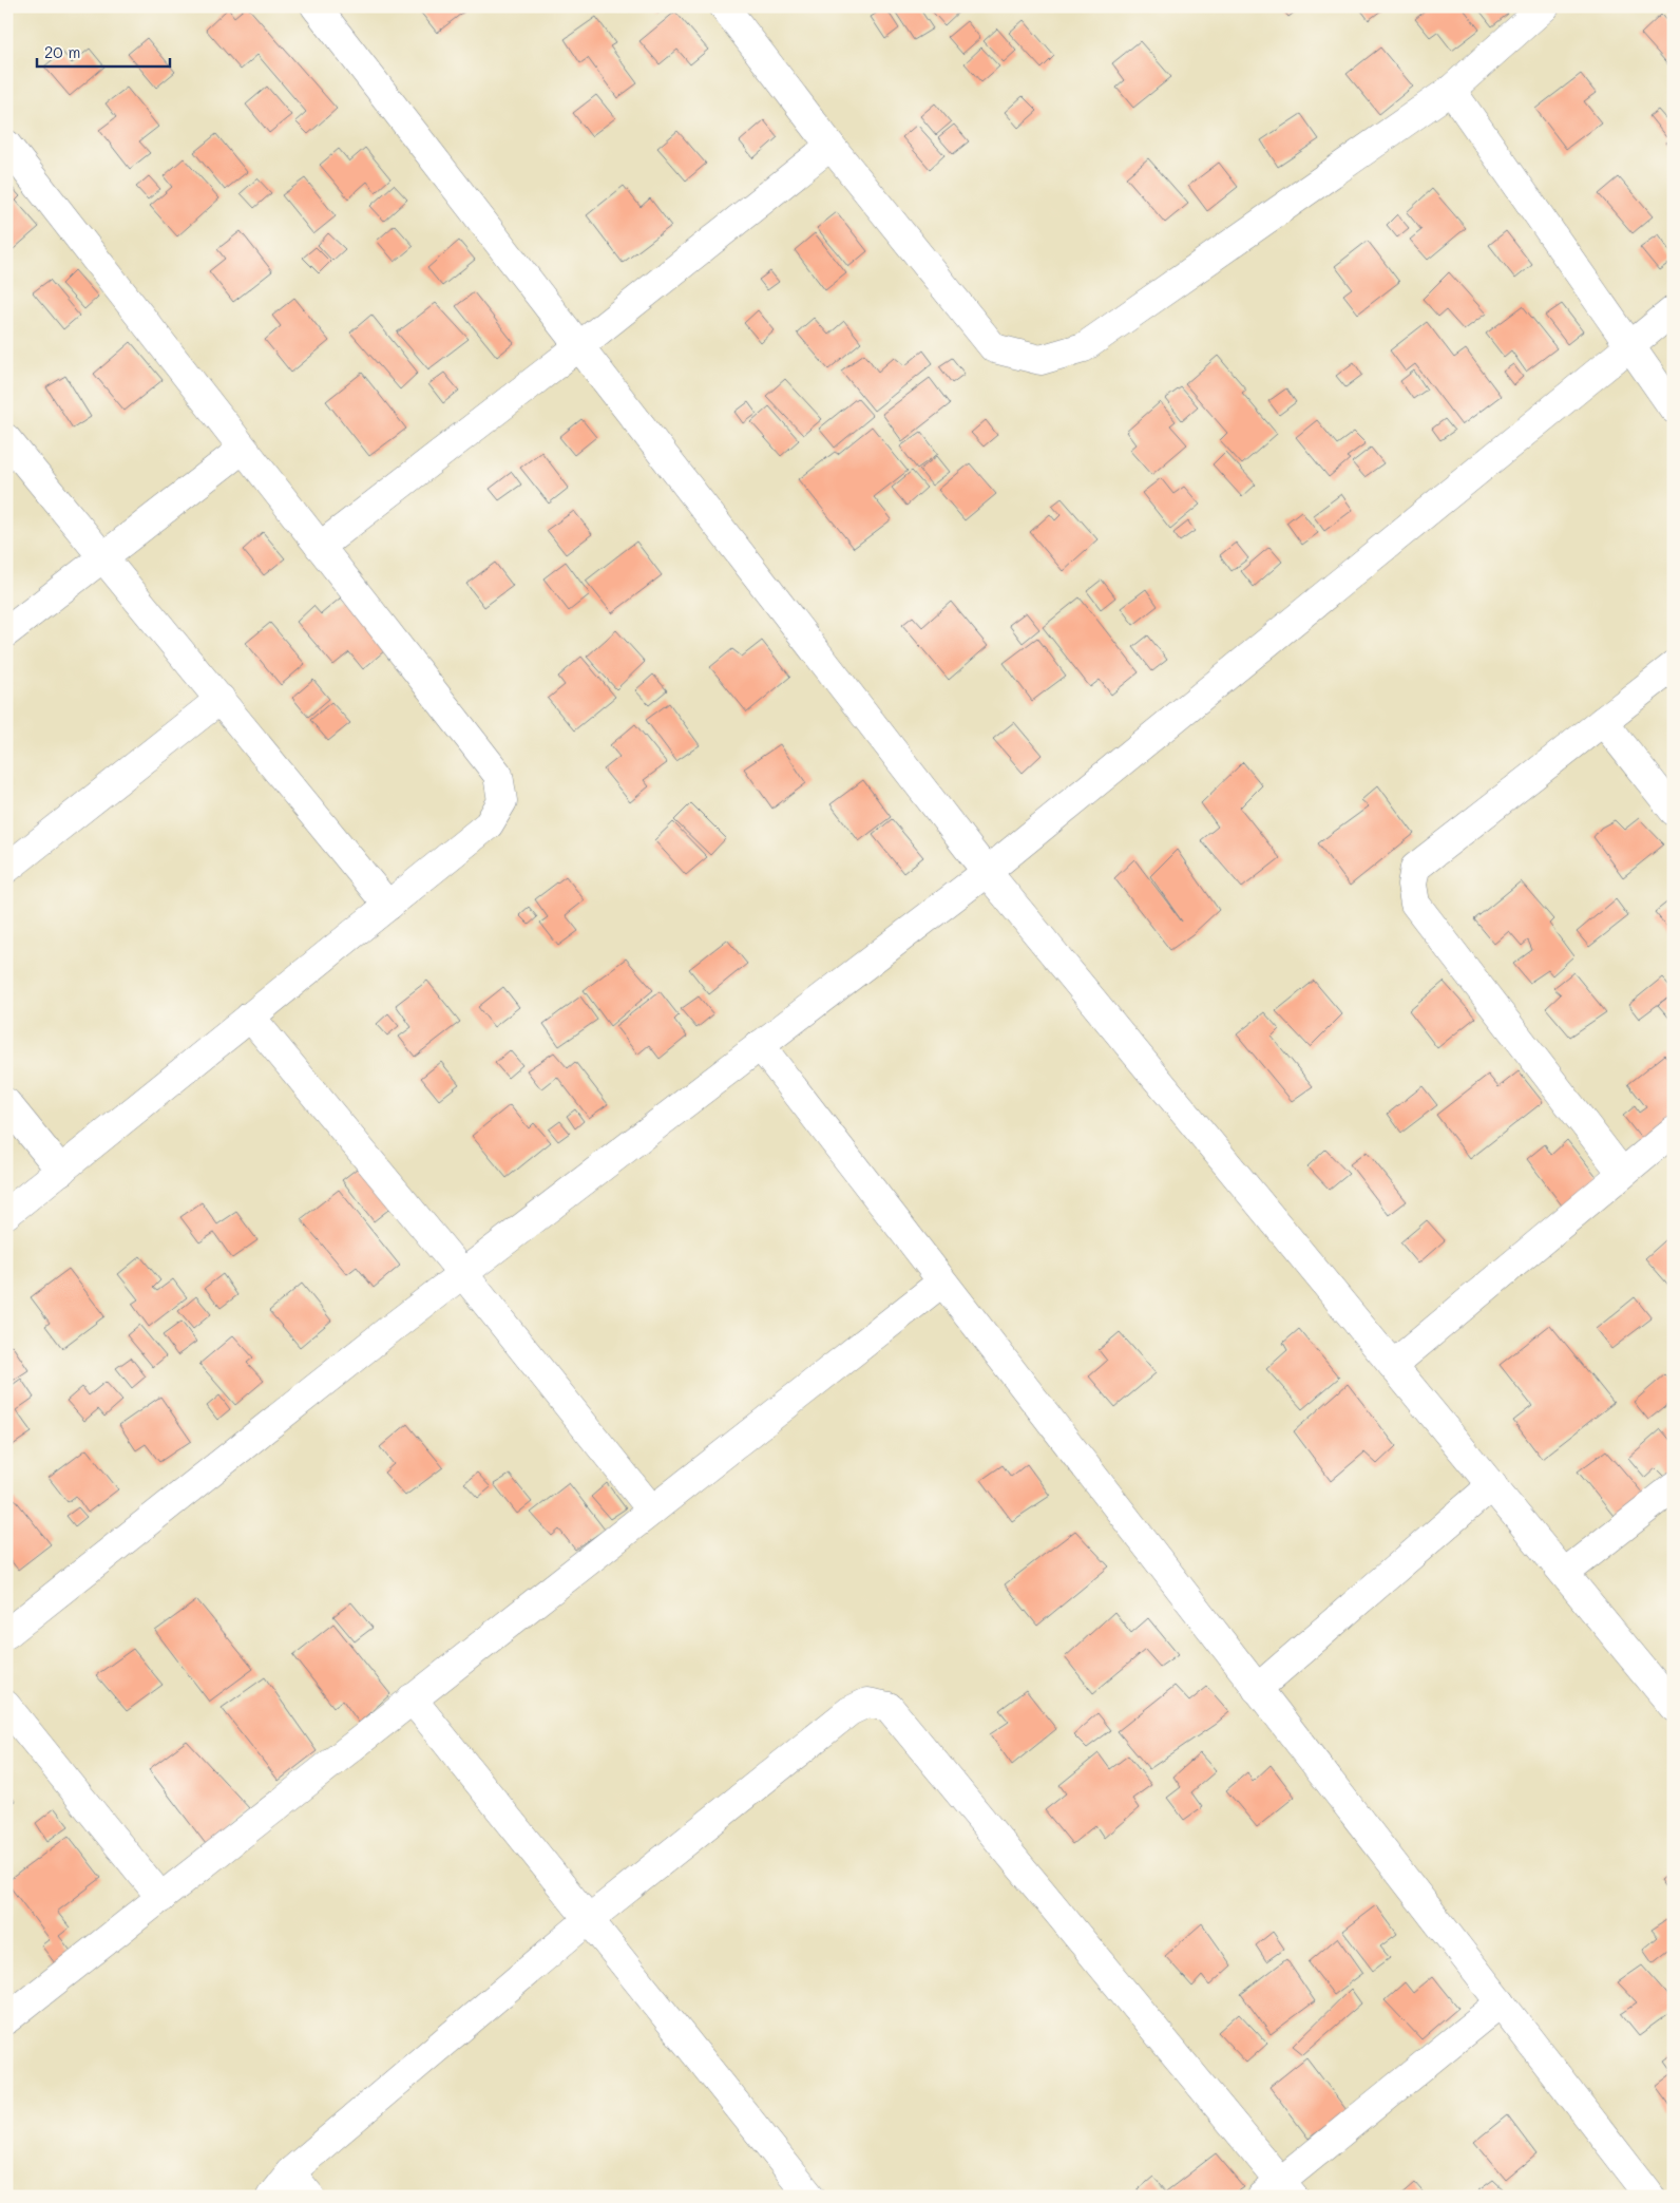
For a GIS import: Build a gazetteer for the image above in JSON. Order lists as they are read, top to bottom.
{
  "scale_bar": "20 m"
}
